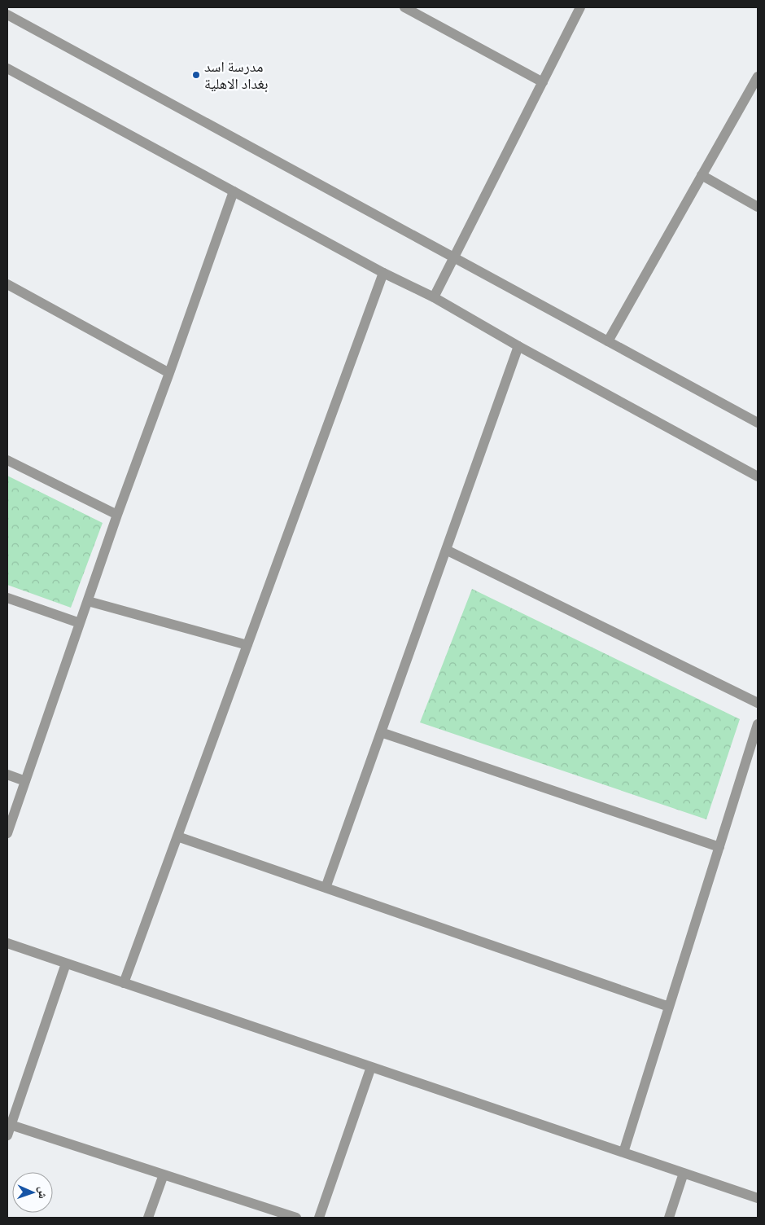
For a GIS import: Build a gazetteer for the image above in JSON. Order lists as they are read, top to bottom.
{
  "places": ["مدرسة اسد بغداد الاهلية"],
  "north": "right"
}
